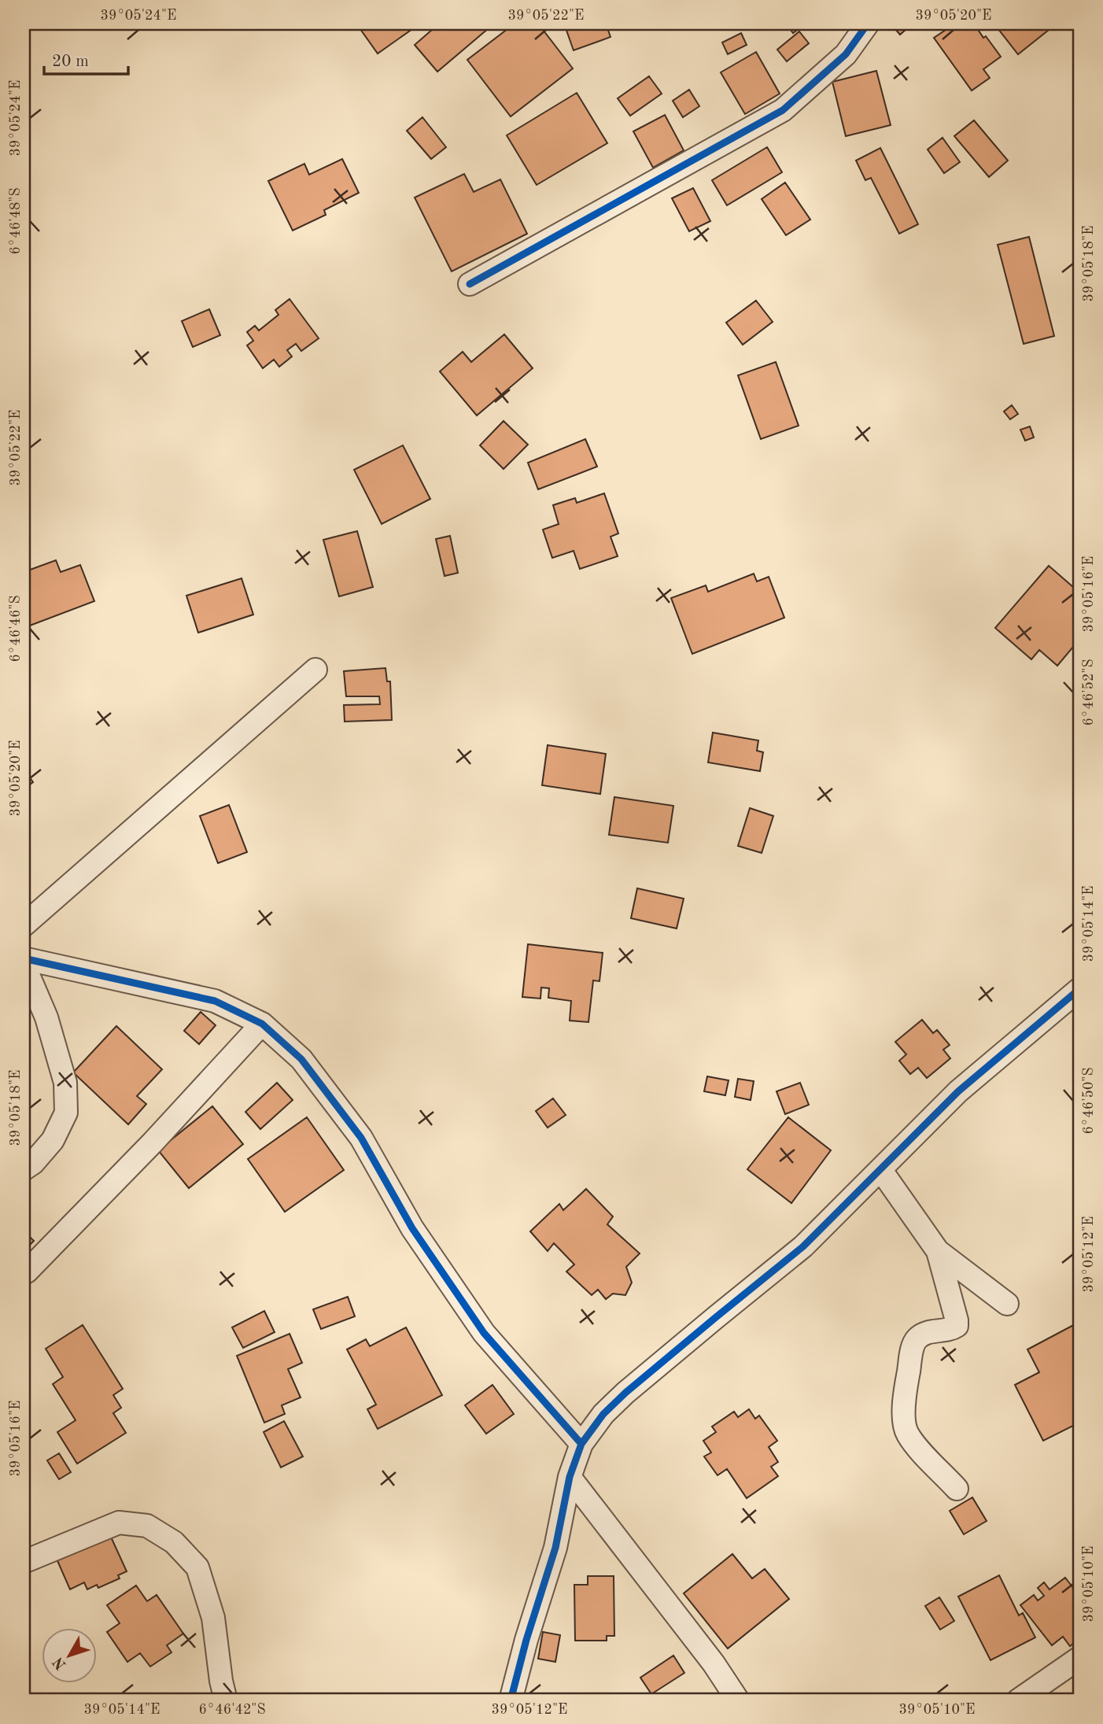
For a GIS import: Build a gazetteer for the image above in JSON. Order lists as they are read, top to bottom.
{
  "scale_bar": "20 m",
  "north": "bottom left",
  "coordinates": [
    "39°05'24\"E",
    "39°05'22\"E",
    "39°05'20\"E",
    "6°46'48\"S",
    "39°05'18\"E",
    "39°05'16\"E",
    "6°46'46\"S",
    "6°46'52\"S",
    "39°05'14\"E",
    "6°46'50\"S",
    "39°05'12\"E",
    "39°05'10\"E",
    "6°46'42\"S"
  ]
}
